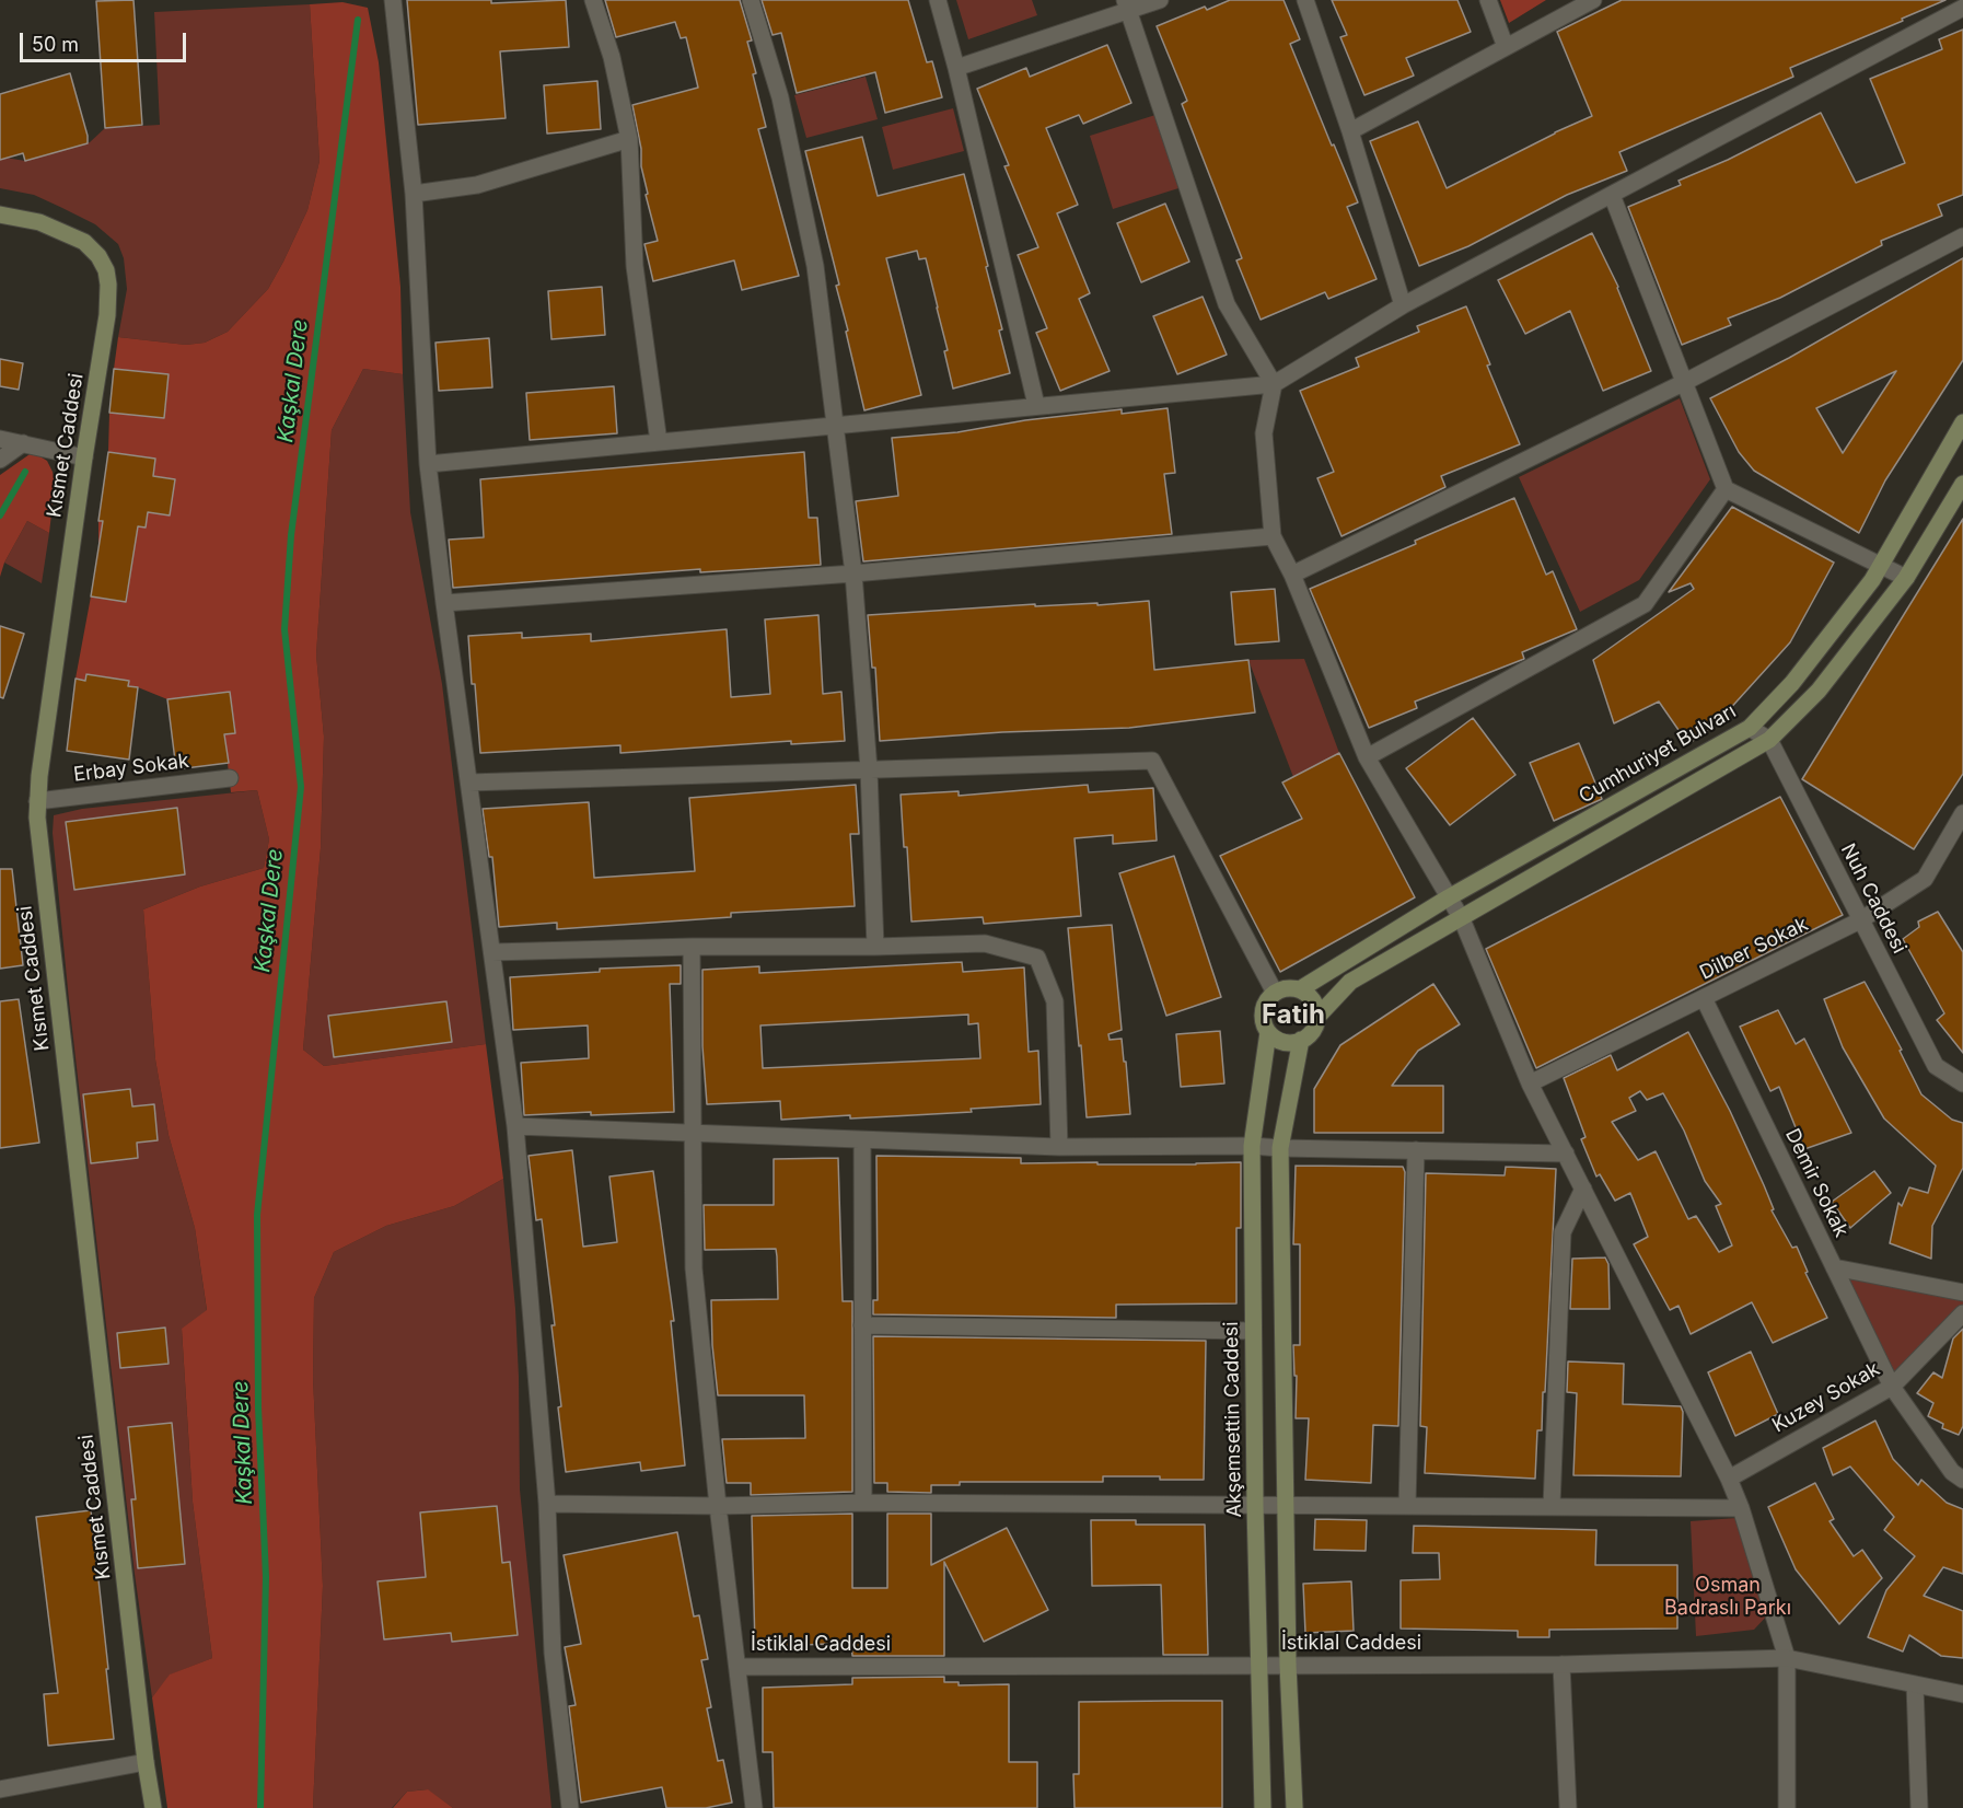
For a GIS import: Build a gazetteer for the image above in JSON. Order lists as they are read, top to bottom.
{
  "streets": {
    "main road": ["Kısmet Caddesi", "Cumhuriyet Bulvarı", "Akşemsettin Caddesi"],
    "street": [
      "Erbay Sokak",
      "Nuh Caddesi",
      "Dilber Sokak",
      "Demir Sokak",
      "Kuzey Sokak",
      "İstiklal Caddesi"
    ]
  },
  "crossings": [
    ["Kısmet Caddesi", "Erbay Sokak"],
    ["Cumhuriyet Bulvarı", "Akşemsettin Caddesi"],
    ["Nuh Caddesi", "Dilber Sokak"],
    ["Dilber Sokak", "Demir Sokak"],
    ["Demir Sokak", "Kuzey Sokak"],
    ["Akşemsettin Caddesi", "İstiklal Caddesi"]
  ],
  "districts": ["Fatih"],
  "water": ["Kaşkal Dere"],
  "parks": ["Osman Badraslı Parkı"],
  "scale_bar": "50 m"
}
